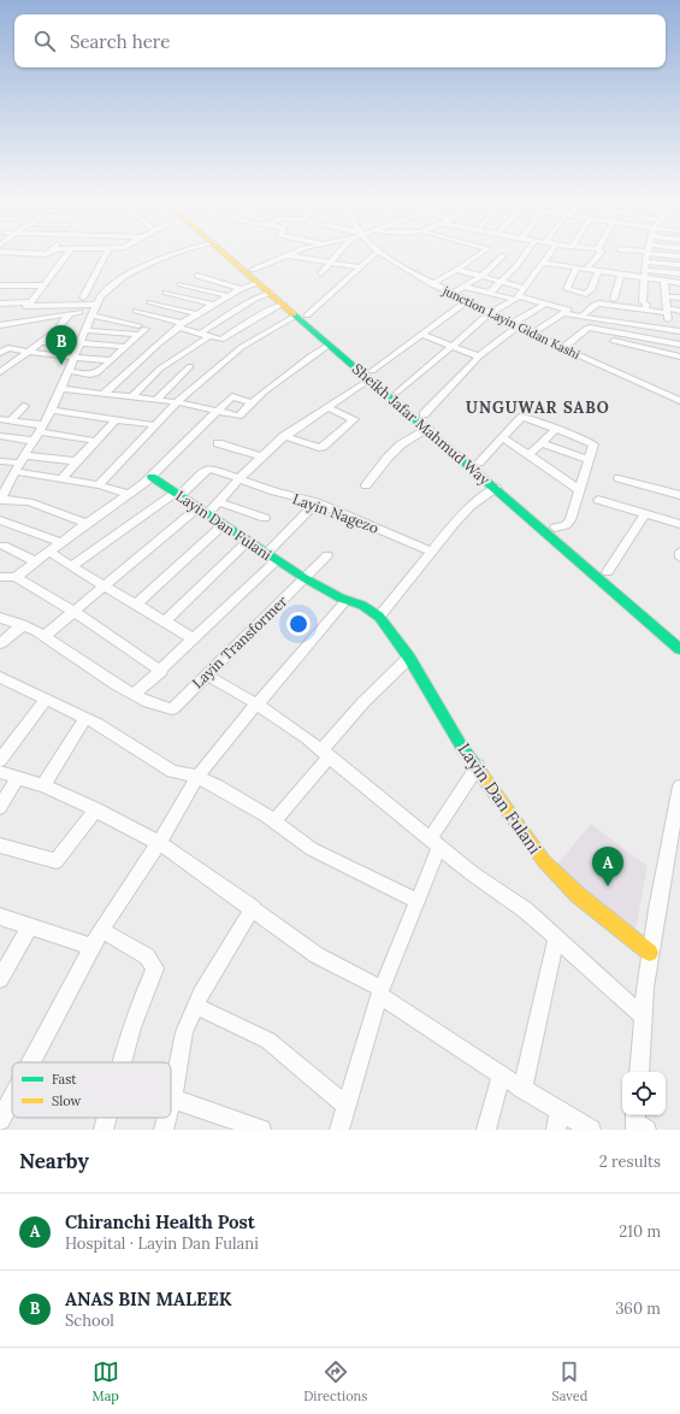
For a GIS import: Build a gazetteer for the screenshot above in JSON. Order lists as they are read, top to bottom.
{
  "streets": {
    "main road": ["Sheikh Jafar Mahmud Way", "Layin Dan Fulani"],
    "street": ["junction Layin Gidan Kashi", "Layin Nagezo", "Layin Transformer"]
  },
  "crossings": [
    ["Layin Nagezo", "Layin Dan Fulani"],
    ["Layin Dan Fulani", "Layin Transformer"]
  ],
  "districts": ["UNGUWAR SABO"],
  "legend": ["Fast", "Slow"],
  "page": {
    "search": "Search here",
    "pins": ["B", "A"],
    "heading": ["Nearby", "2 results"],
    "list": [
      {
        "mark": "A",
        "name": "Chiranchi Health Post",
        "note": "Hospital · Layin Dan Fulani",
        "value": "210 m"
      },
      {
        "mark": "B",
        "name": "ANAS BIN MALEEK",
        "note": "School",
        "value": "360 m"
      }
    ],
    "nav": ["Map", "Directions", "Saved"]
  }
}
